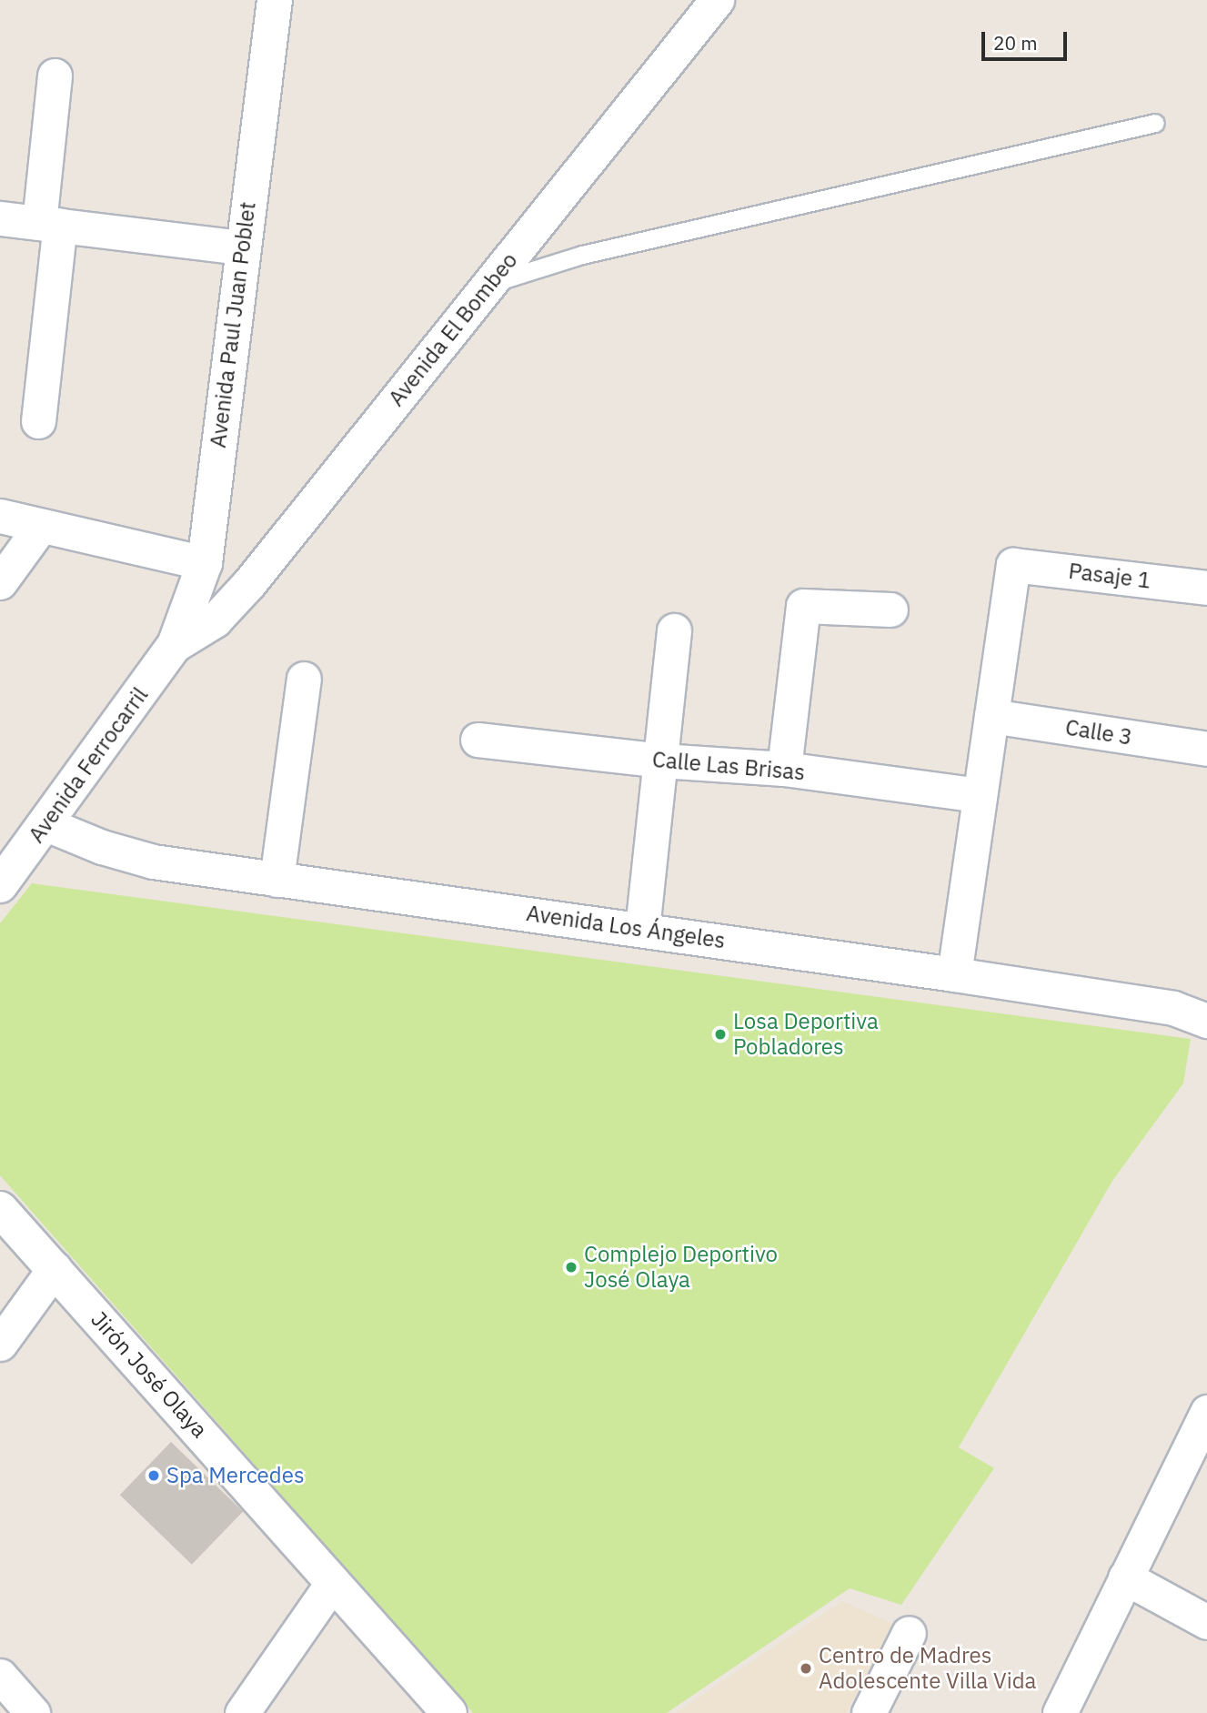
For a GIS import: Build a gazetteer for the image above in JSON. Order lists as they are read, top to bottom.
{
  "streets": {
    "street": [
      "Avenida Paul Juan Poblet",
      "Avenida El Bombeo",
      "Pasaje 1",
      "Calle 3",
      "Avenida Ferrocarril",
      "Calle Las Brisas",
      "Avenida Los Ángeles",
      "Jirón José Olaya"
    ]
  },
  "crossings": [
    ["Avenida Paul Juan Poblet", "Avenida El Bombeo"],
    ["Avenida Paul Juan Poblet", "Avenida Ferrocarril"],
    ["Avenida El Bombeo", "Avenida Ferrocarril"],
    ["Pasaje 1", "Calle 3"],
    ["Avenida Ferrocarril", "Avenida Los Ángeles"]
  ],
  "places": [
    "Losa Deportiva Pobladores",
    "Complejo Deportivo José Olaya",
    "Spa Mercedes",
    "Centro de Madres Adolescente Villa Vida"
  ],
  "scale_bar": "20 m"
}
